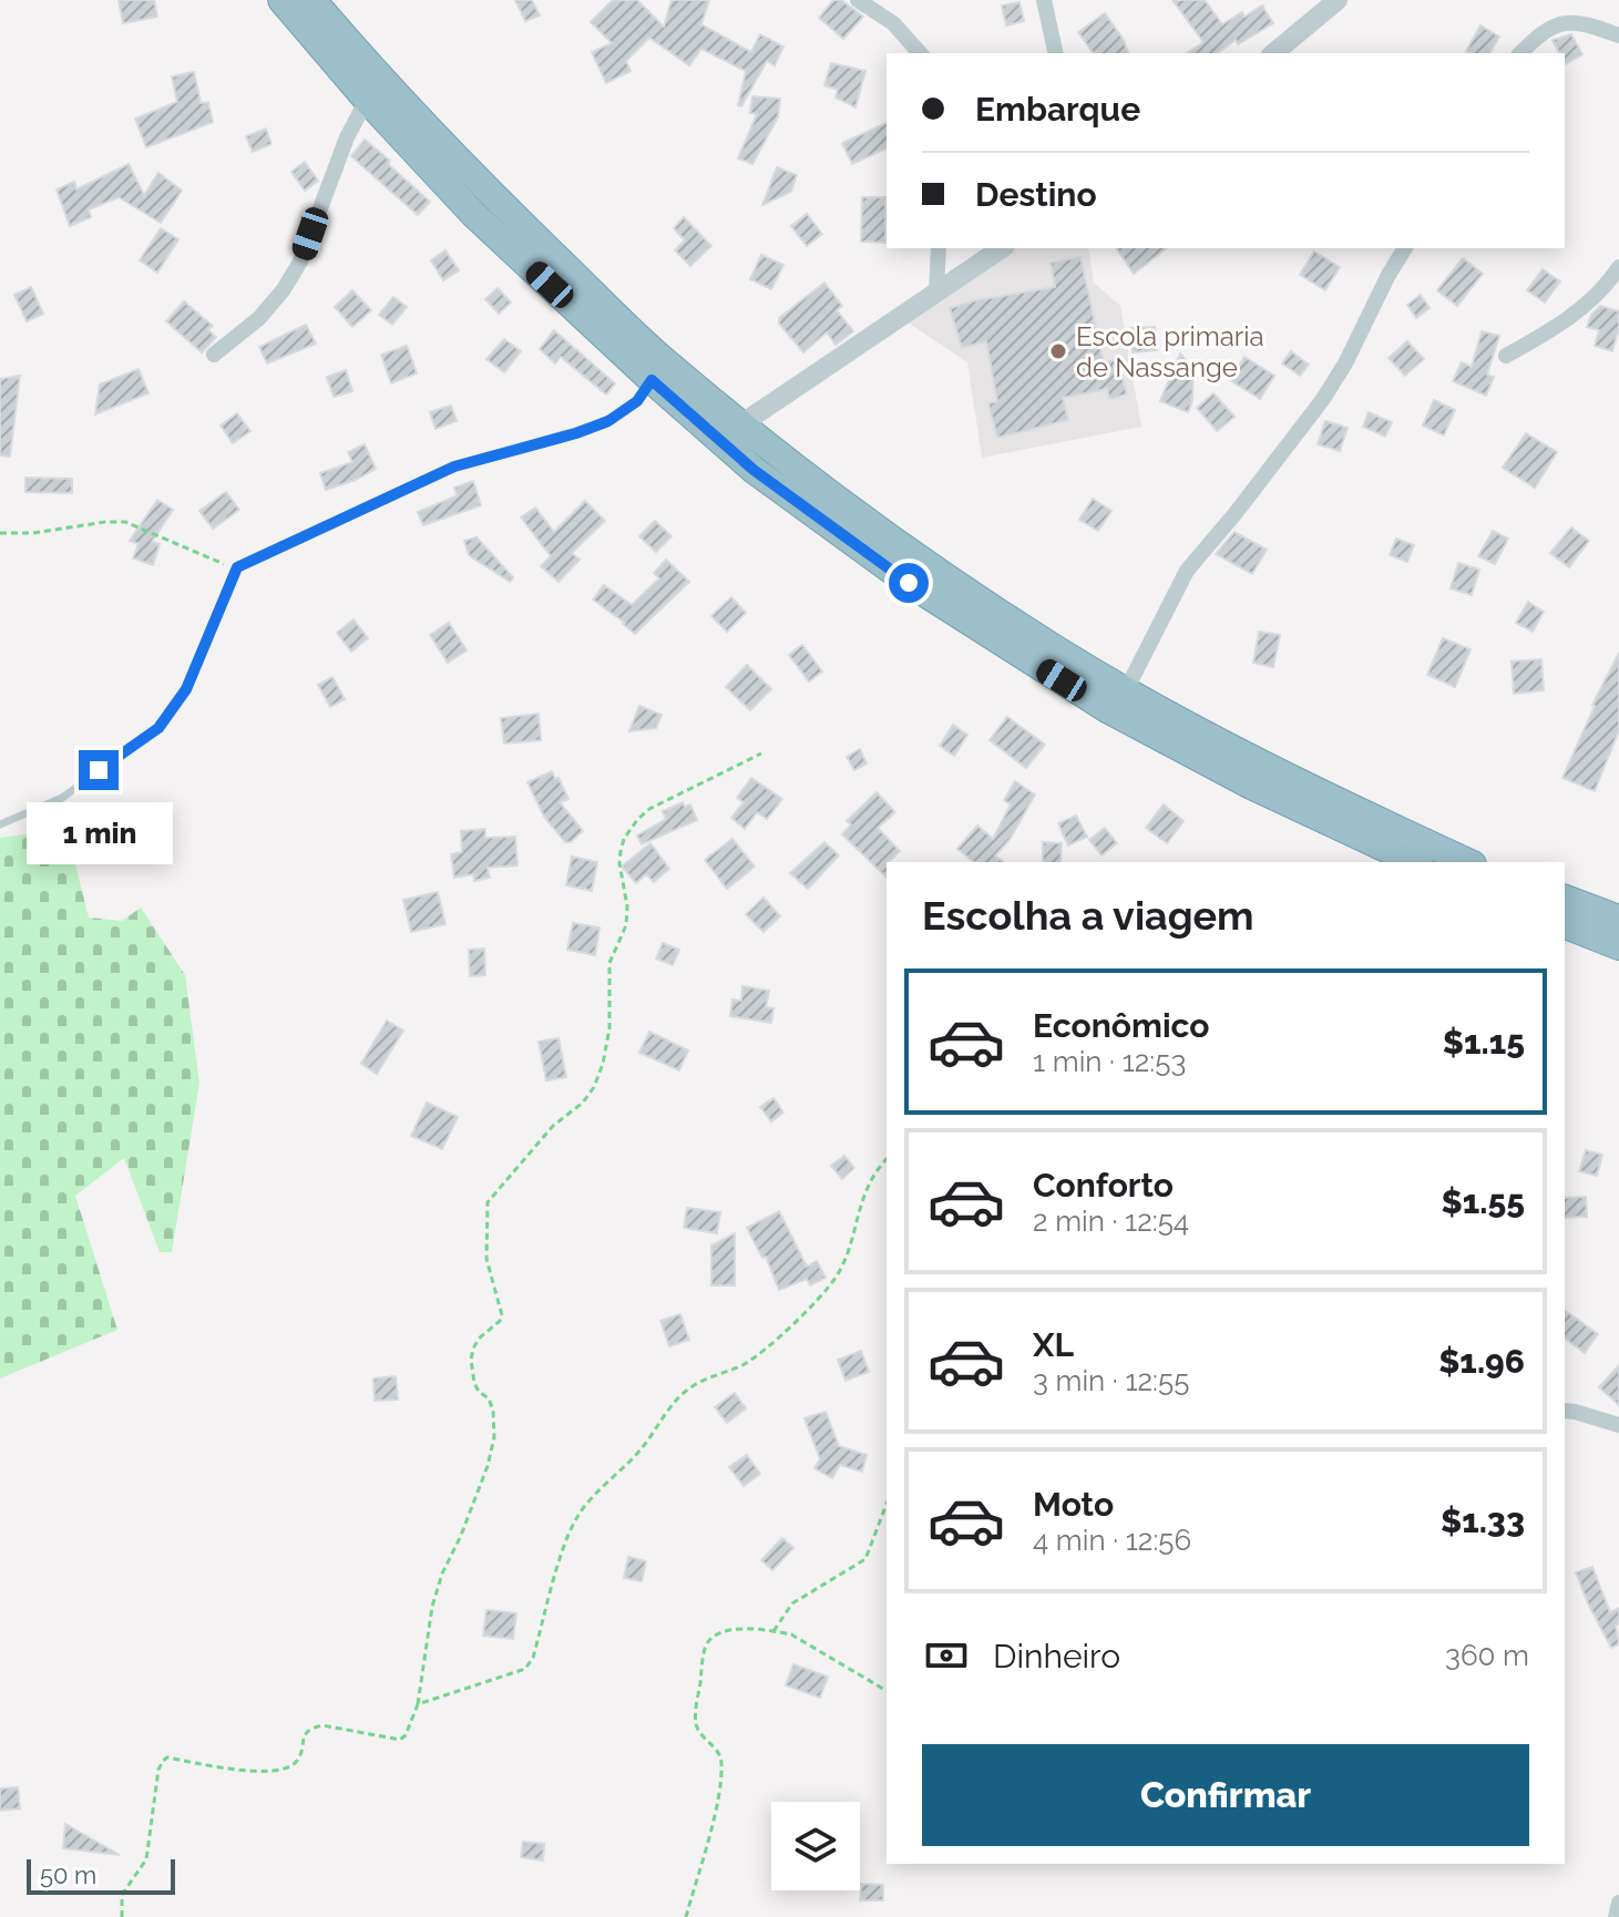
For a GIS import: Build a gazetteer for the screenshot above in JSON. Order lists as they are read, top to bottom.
{
  "places": ["Escola primaria de Nassange"],
  "scale_bar": "50 m",
  "page": {
    "banner": ["Embarque", "Destino"],
    "bubble": "1 min",
    "heading": "Escolha a viagem",
    "list": [
      {
        "name": "Econômico",
        "note": "1 min · 12:53",
        "value": "$1.15"
      },
      {
        "name": "Conforto",
        "note": "2 min · 12:54",
        "value": "$1.55"
      },
      {
        "name": "XL",
        "note": "3 min · 12:55",
        "value": "$1.96"
      },
      {
        "name": "Moto",
        "note": "4 min · 12:56",
        "value": "$1.33"
      }
    ],
    "pay": ["Dinheiro", "360 m"],
    "buttons": "Confirmar",
    "scale": "50 m"
  }
}
